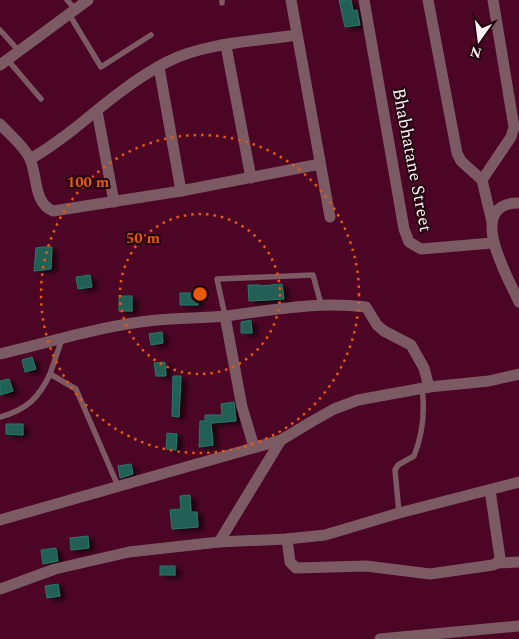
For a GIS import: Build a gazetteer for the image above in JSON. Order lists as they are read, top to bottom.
{
  "streets": {
    "street": ["Bhabhatane Street"]
  },
  "north": "bottom",
  "rings": ["100 m", "50 m"]
}
